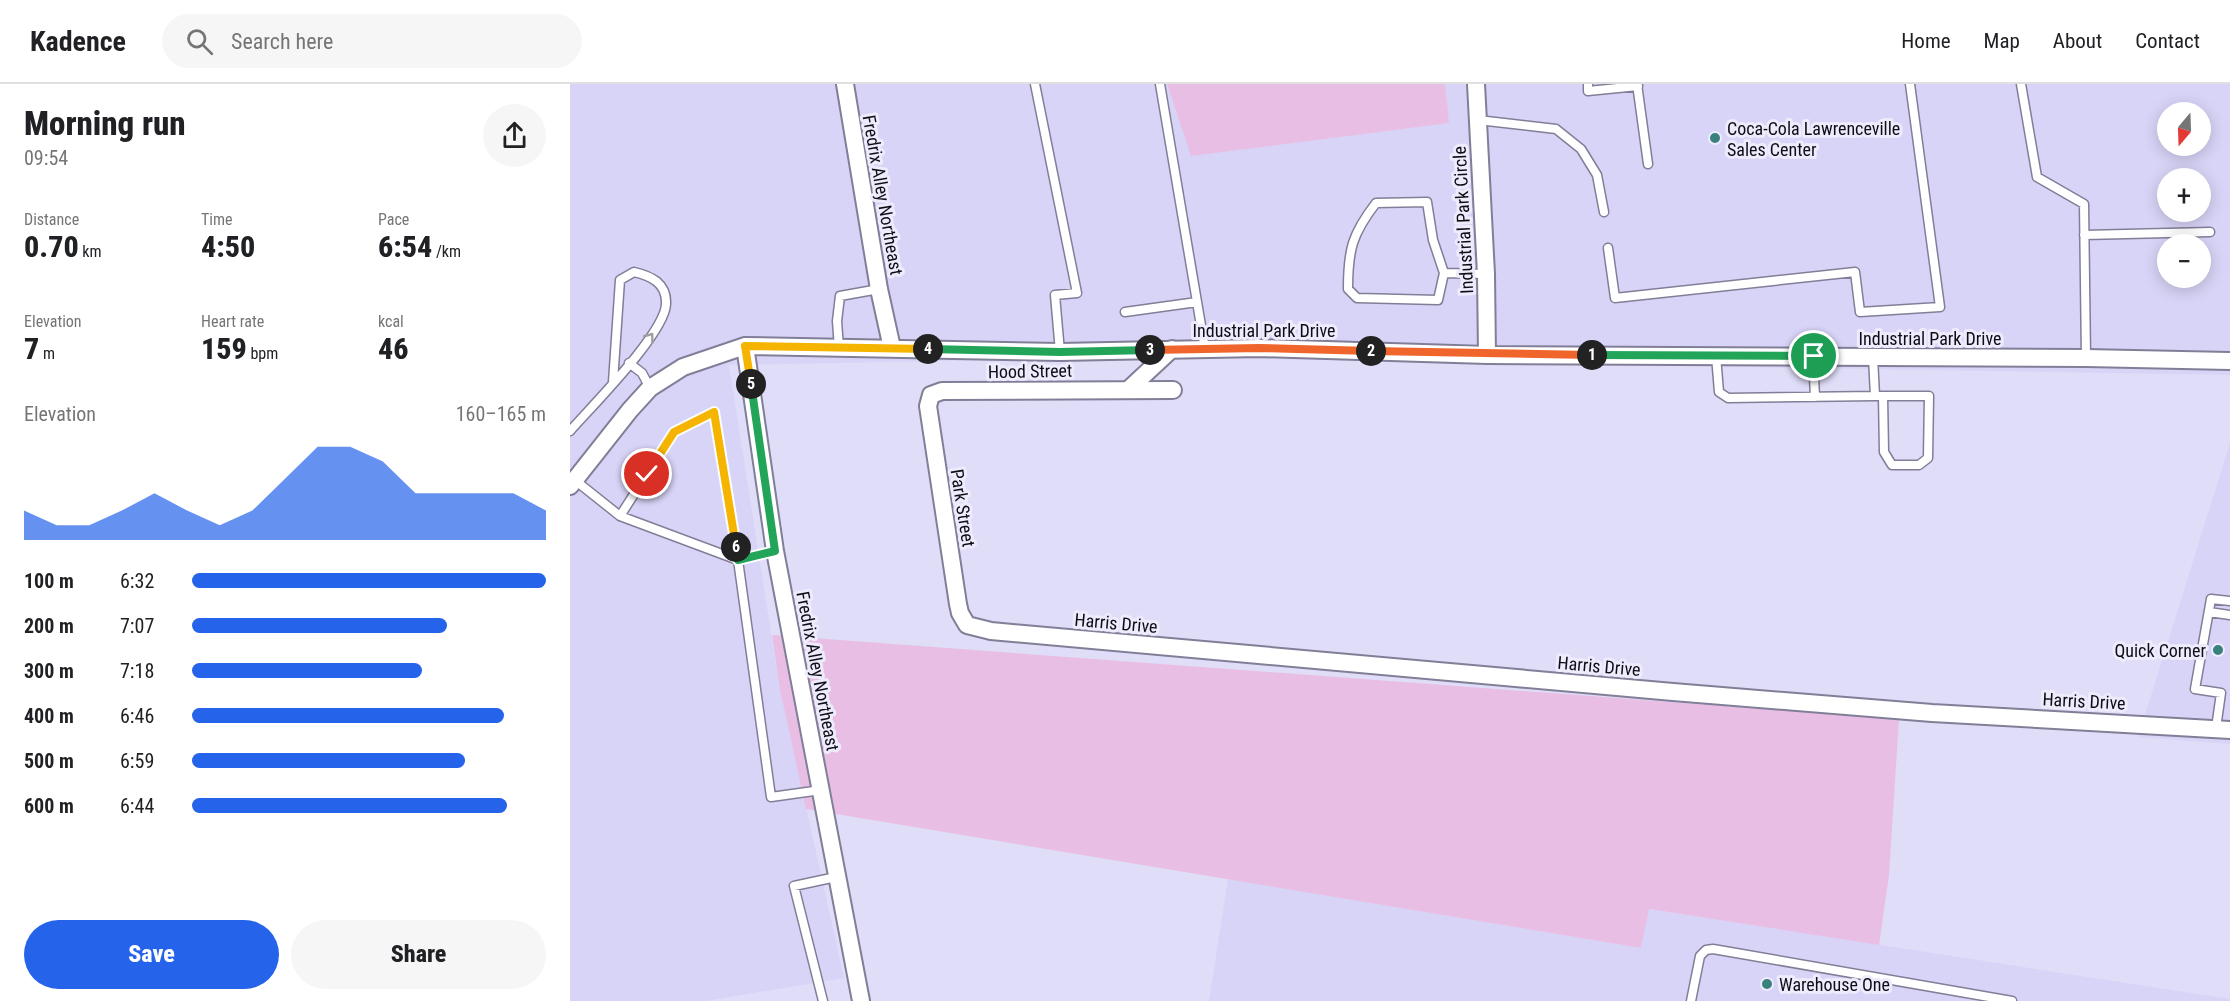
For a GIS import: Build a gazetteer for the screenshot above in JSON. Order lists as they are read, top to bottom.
{
  "streets": {
    "street": [
      "Fredrix Alley Northeast",
      "Industrial Park Circle",
      "Industrial Park Drive",
      "Hood Street",
      "Park Street",
      "Harris Drive"
    ]
  },
  "crossings": [
    ["Fredrix Alley Northeast", "Industrial Park Drive"],
    ["Industrial Park Circle", "Industrial Park Drive"],
    ["Hood Street", "Park Street"],
    ["Park Street", "Harris Drive"]
  ],
  "places": ["Coca-Cola Lawrenceville Sales Center", "Quick Corner", "Warehouse One"],
  "north": "bottom",
  "page": {
    "header": "Kadence",
    "search": "Search here",
    "nav": [
      "Home",
      "Map",
      "About",
      "Contact"
    ],
    "heading": ["Morning run", "09:54"],
    "map_buttons": ["+", "−"],
    "stats": [
      ["Distance", "0.70 km"],
      ["Time", "4:50"],
      ["Pace", "6:54 /km"],
      ["Elevation", "7 m"],
      ["Heart rate", "159 bpm"],
      ["kcal", "46"]
    ],
    "pins": [
      "4",
      "3",
      "2",
      "1",
      "5",
      "6"
    ],
    "chart": ["Elevation", "160–165 m"],
    "list": [
      {
        "name": "100 m",
        "note": "6:32"
      },
      {
        "name": "200 m",
        "note": "7:07"
      },
      {
        "name": "300 m",
        "note": "7:18"
      },
      {
        "name": "400 m",
        "note": "6:46"
      },
      {
        "name": "500 m",
        "note": "6:59"
      },
      {
        "name": "600 m",
        "note": "6:44"
      }
    ],
    "buttons": ["Save", "Share"]
  }
}
